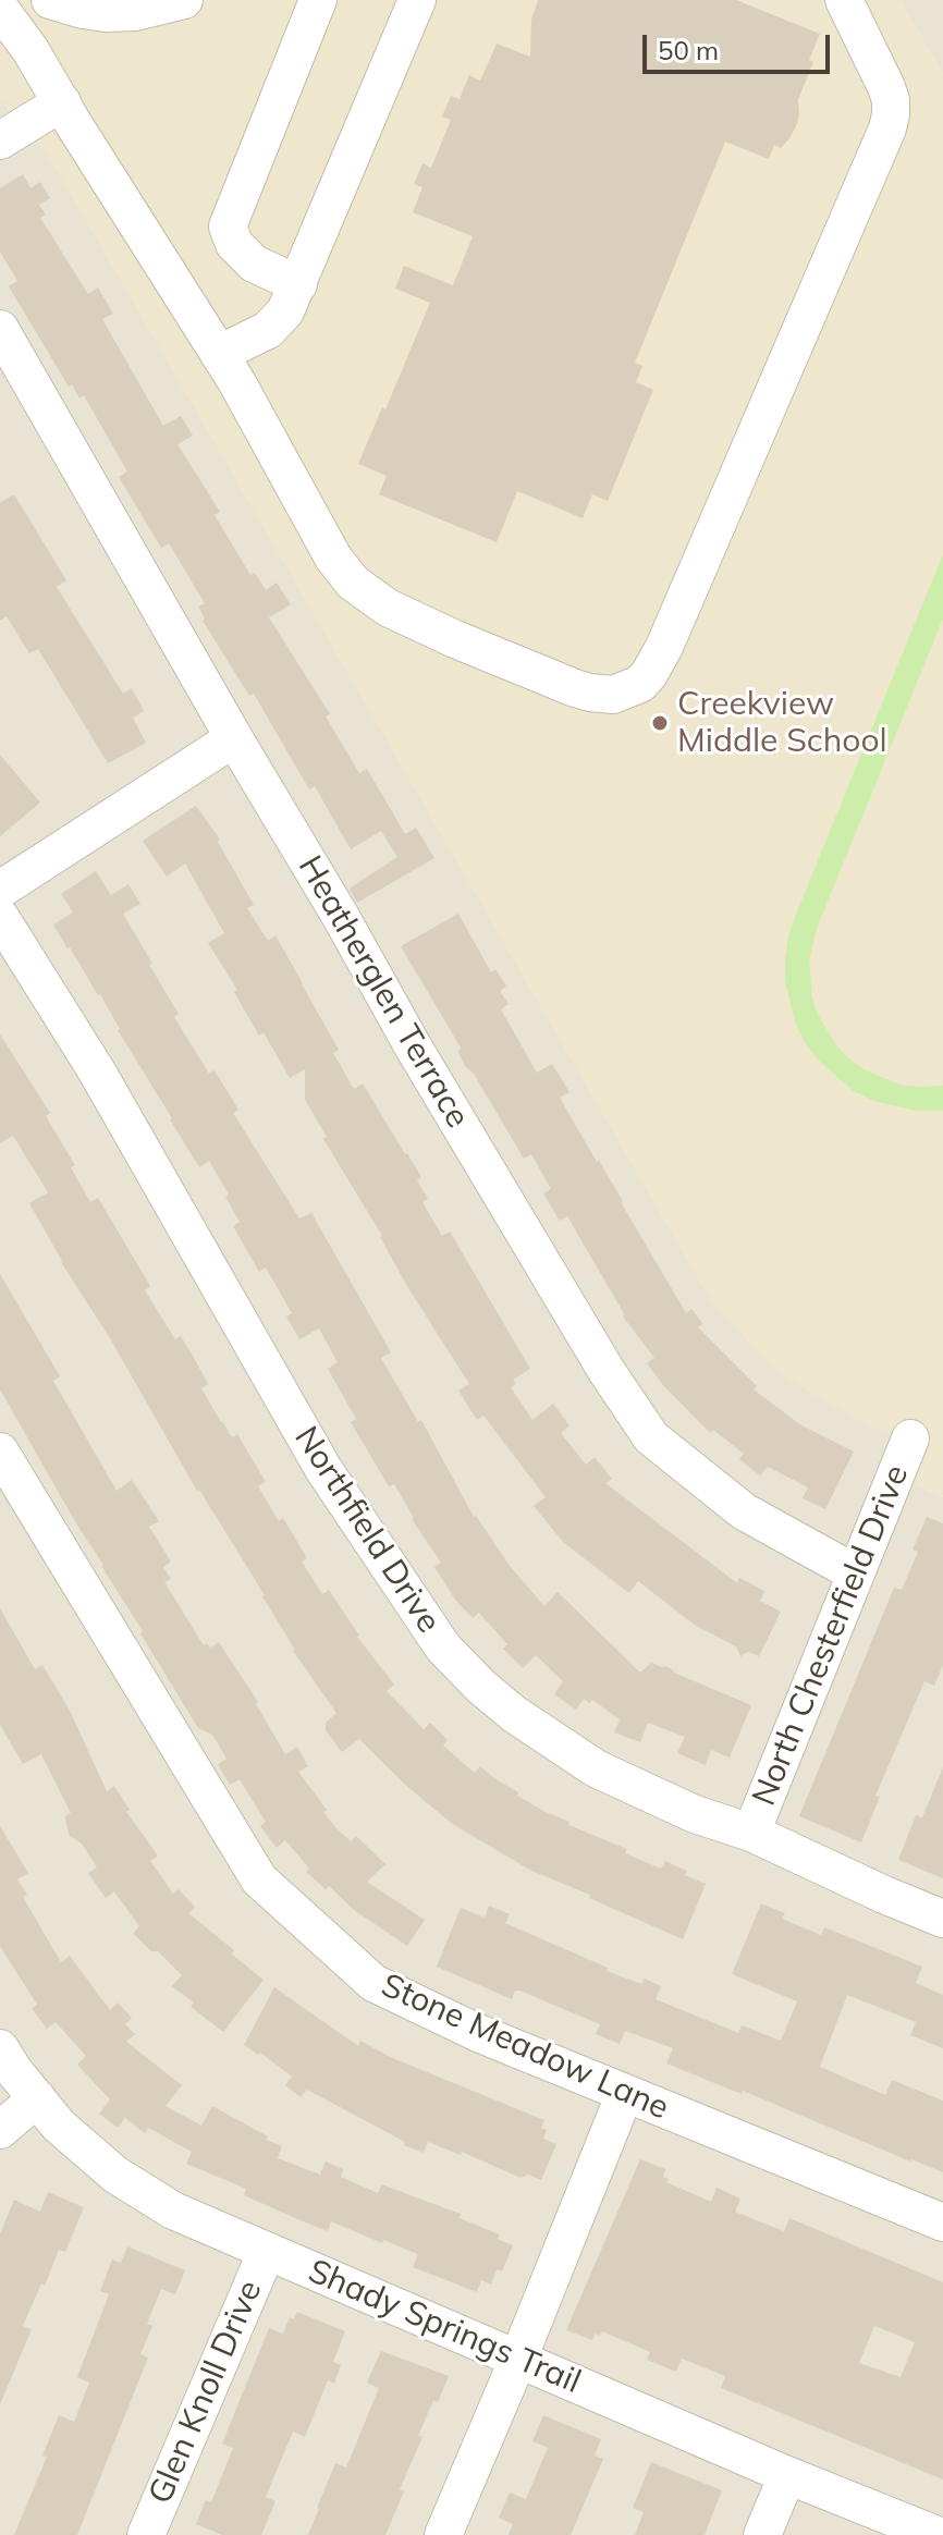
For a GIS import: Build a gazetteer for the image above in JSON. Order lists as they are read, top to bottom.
{
  "streets": {
    "street": [
      "Heatherglen Terrace",
      "Northfield Drive",
      "North Chesterfield Drive",
      "Stone Meadow Lane",
      "Shady Springs Trail",
      "Glen Knoll Drive"
    ]
  },
  "crossings": [
    ["Heatherglen Terrace", "North Chesterfield Drive"],
    ["Northfield Drive", "North Chesterfield Drive"],
    ["Shady Springs Trail", "Glen Knoll Drive"]
  ],
  "places": ["Creekview Middle School"],
  "scale_bar": "50 m"
}
